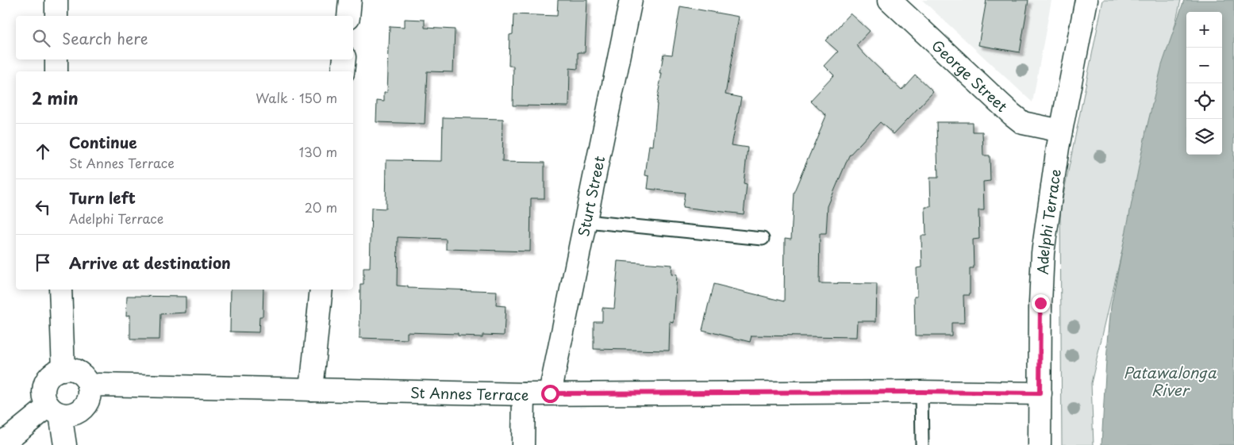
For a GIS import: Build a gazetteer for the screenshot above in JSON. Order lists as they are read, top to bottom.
{
  "streets": {
    "street": [
      "George Street",
      "Sturt Street",
      "Adelphi Terrace",
      "St Annes Terrace"
    ]
  },
  "crossings": [
    ["George Street", "Adelphi Terrace"],
    ["Sturt Street", "St Annes Terrace"],
    ["Adelphi Terrace", "St Annes Terrace"]
  ],
  "water": ["Patawalonga River"],
  "page": {
    "map_buttons": ["+", "−"],
    "search": "Search here",
    "heading": ["2 min", "Walk · 150 m"],
    "list": [
      ["Continue", "St Annes Terrace", "130 m"],
      ["Turn left", "Adelphi Terrace", "20 m"],
      "Arrive at destination"
    ]
  }
}
